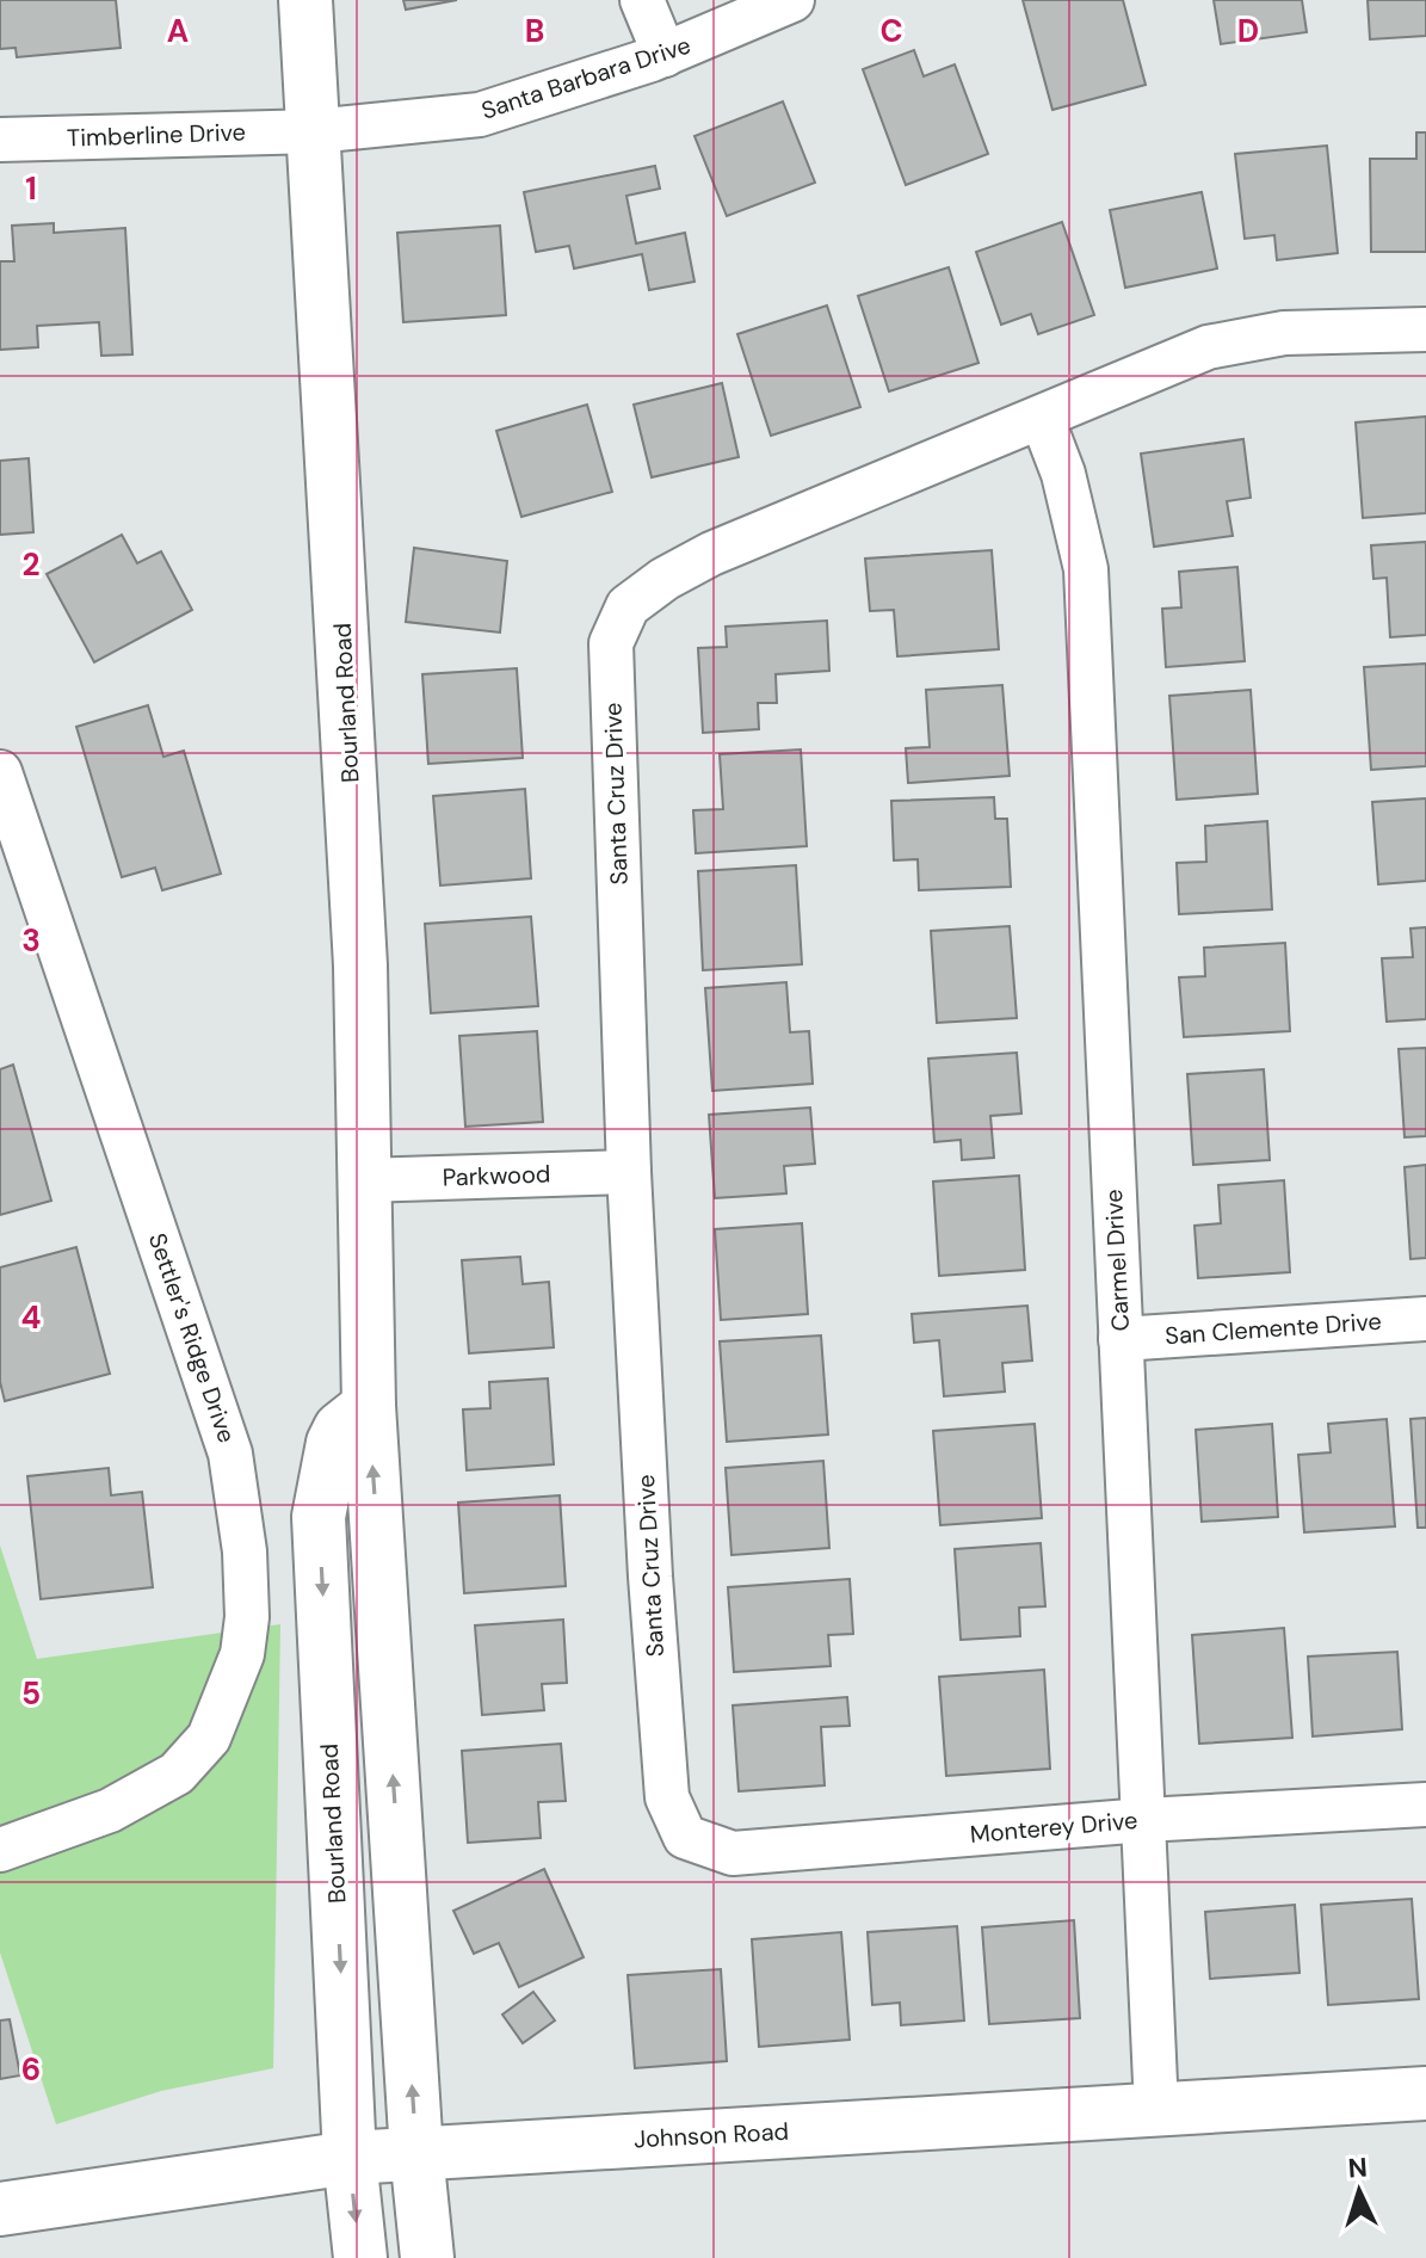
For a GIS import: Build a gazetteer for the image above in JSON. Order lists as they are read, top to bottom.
{
  "streets": {
    "main road": ["Bourland Road", "Johnson Road"],
    "street": [
      "Santa Barbara Drive",
      "Timberline Drive",
      "Santa Cruz Drive",
      "Parkwood",
      "Carmel Drive",
      "San Clemente Drive",
      "Settler's Ridge Drive",
      "Monterey Drive"
    ]
  },
  "crossings": [
    ["Santa Barbara Drive", "Timberline Drive"],
    ["Santa Barbara Drive", "Bourland Road"],
    ["Timberline Drive", "Bourland Road"],
    ["Bourland Road", "Parkwood"],
    ["Bourland Road", "Johnson Road"],
    ["Santa Cruz Drive", "Parkwood"],
    ["Santa Cruz Drive", "Carmel Drive"],
    ["Santa Cruz Drive", "Monterey Drive"],
    ["Carmel Drive", "San Clemente Drive"],
    ["Carmel Drive", "Monterey Drive"],
    ["Carmel Drive", "Johnson Road"]
  ],
  "north": "top",
  "grid": {
    "columns": [
      "A",
      "B",
      "C",
      "D"
    ],
    "rows": [
      "1",
      "2",
      "3",
      "4",
      "5",
      "6"
    ]
  }
}
